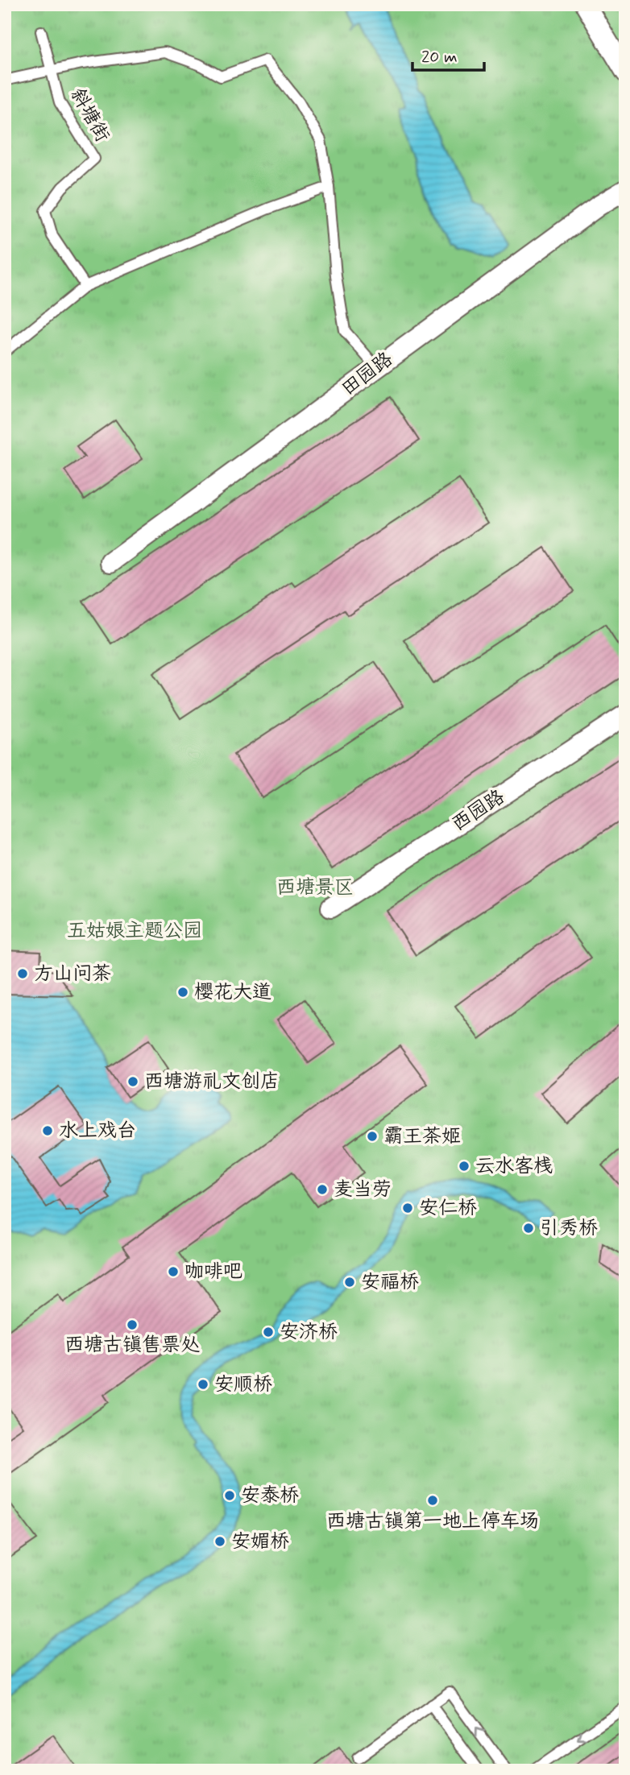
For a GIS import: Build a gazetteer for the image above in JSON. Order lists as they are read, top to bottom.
{
  "streets": {
    "street": ["田园路", "西园路"],
    "lane": ["斜塘街"]
  },
  "parks": ["西塘景区", "五姑娘主题公园"],
  "places": [
    "方山问茶",
    "樱花大道",
    "西塘游礼文创店",
    "水上戏台",
    "霸王茶姬",
    "云水客栈",
    "麦当劳",
    "安仁桥",
    "引秀桥",
    "咖啡吧",
    "安福桥",
    "西塘古镇售票处",
    "安济桥",
    "安顺桥",
    "安泰桥",
    "西塘古镇第一地上停车场",
    "安媚桥"
  ],
  "scale_bar": "20 m"
}
